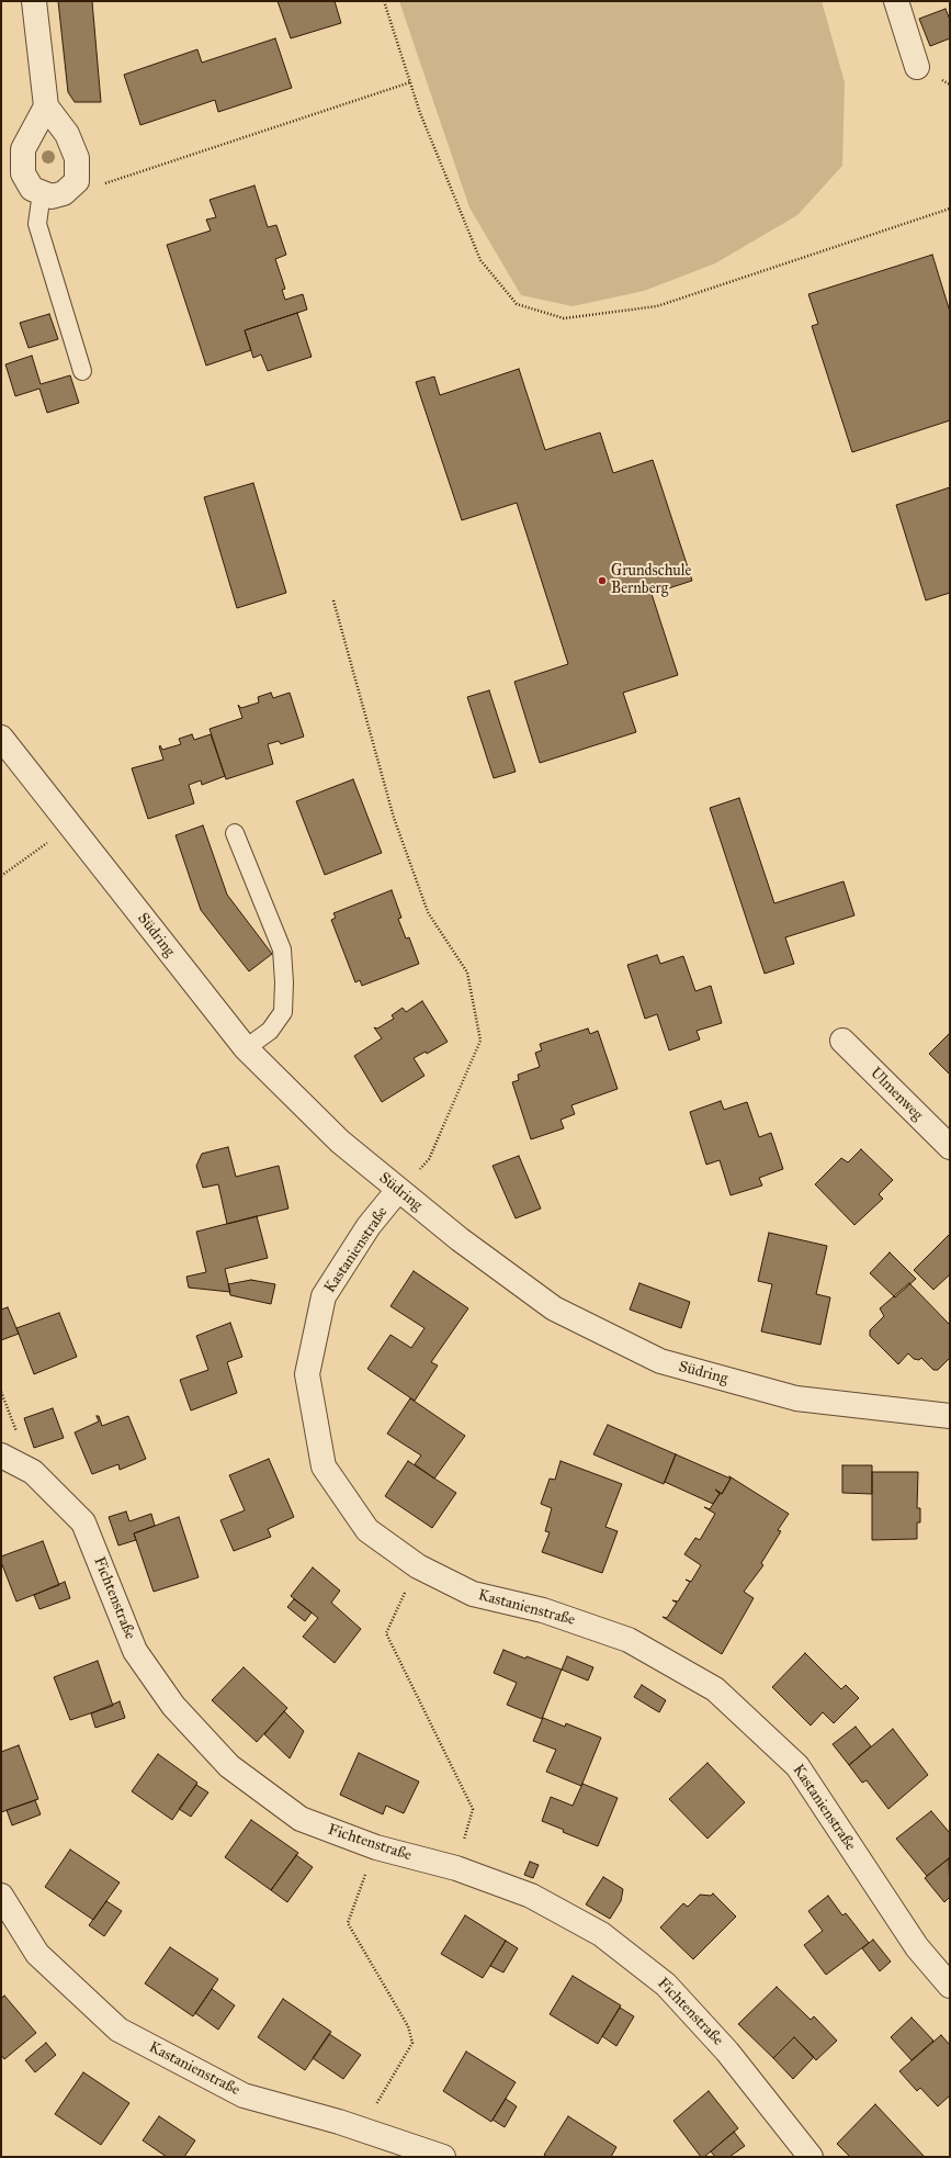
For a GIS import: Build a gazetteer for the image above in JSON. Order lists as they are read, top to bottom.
{
  "streets": {
    "street": [
      "Südring",
      "Ulmenweg",
      "Kastanienstraße",
      "Fichtenstraße"
    ]
  },
  "crossings": [
    ["Südring", "Kastanienstraße"]
  ],
  "places": ["Grundschule Bernberg"]
}
